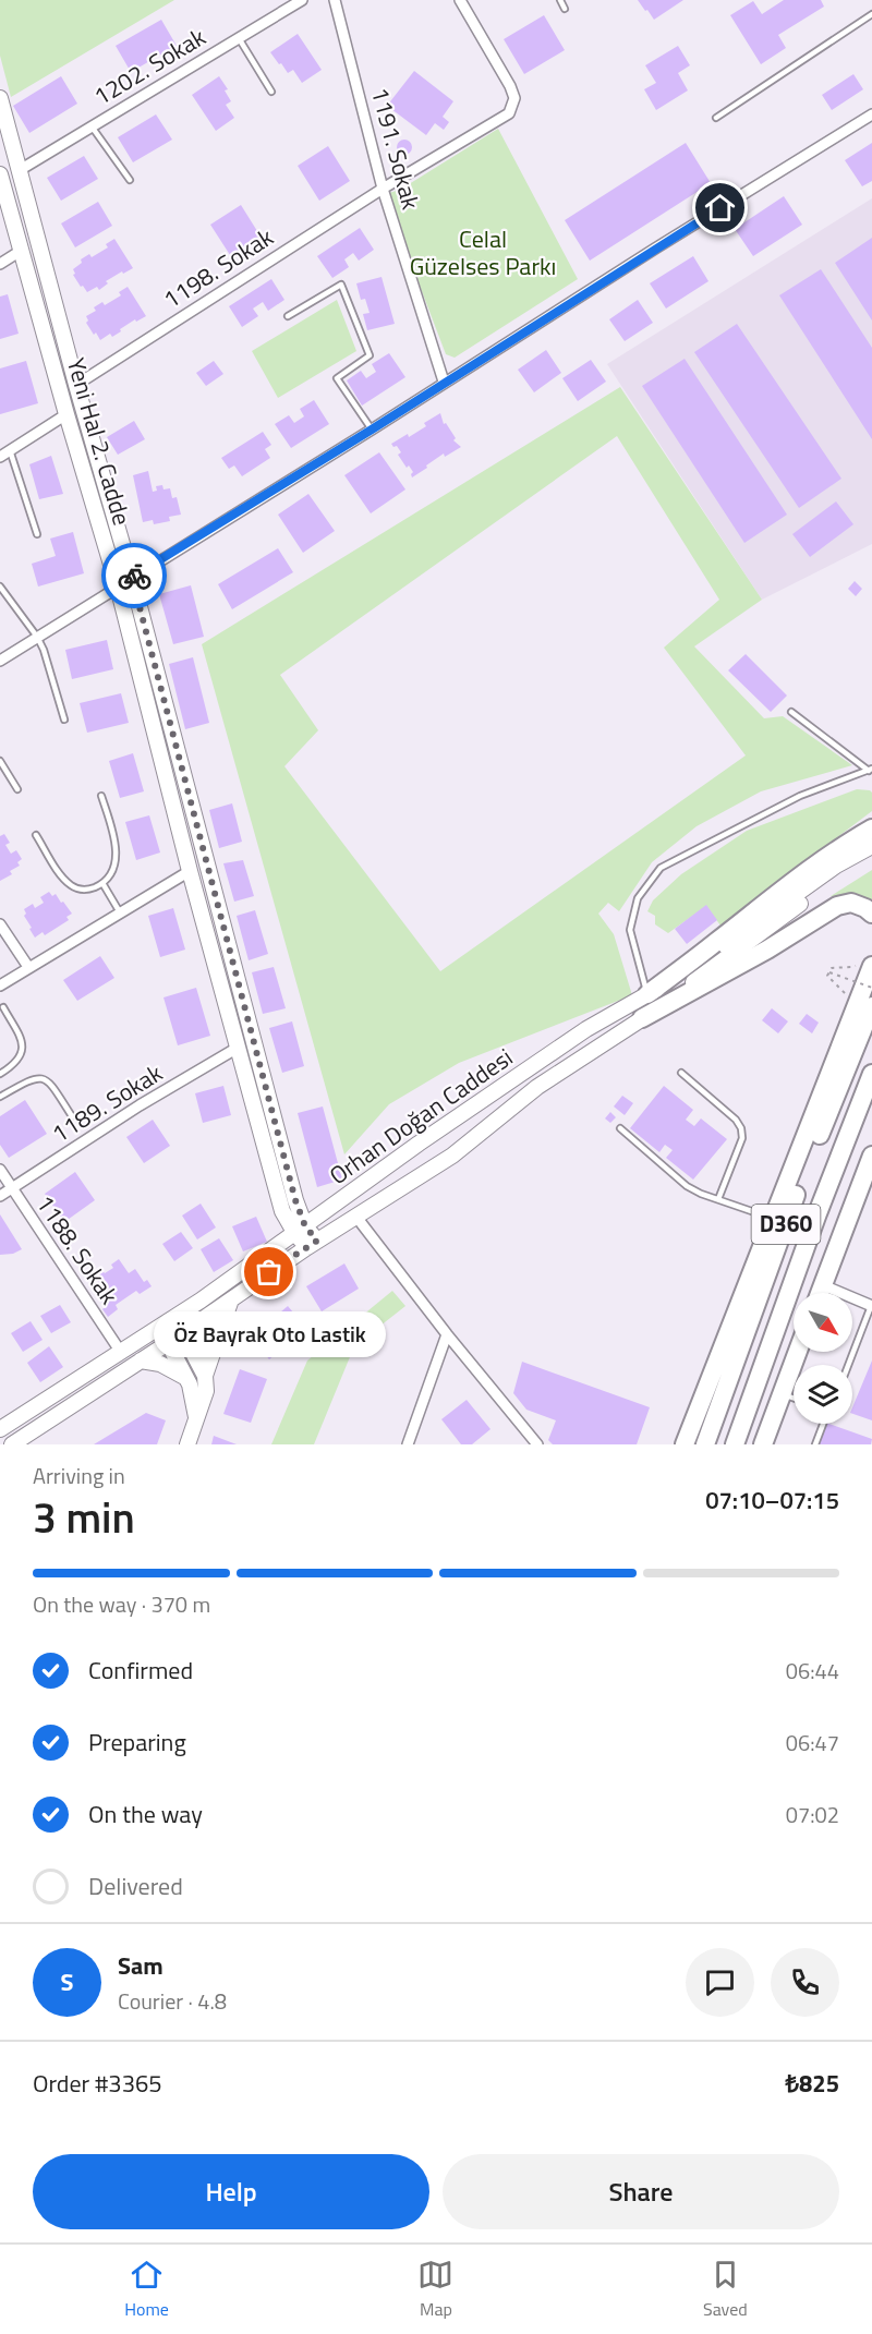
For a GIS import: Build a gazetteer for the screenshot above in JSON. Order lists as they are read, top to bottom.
{
  "streets": {
    "highway": ["D360"],
    "street": [
      "1202. Sokak",
      "1191. Sokak",
      "1198. Sokak",
      "Yeni Hal 2. Cadde",
      "1189. Sokak",
      "Orhan Doğan Caddesi",
      "1188. Sokak"
    ]
  },
  "crossings": [
    ["1191. Sokak", "1198. Sokak"],
    ["Yeni Hal 2. Cadde", "1189. Sokak"],
    ["Yeni Hal 2. Cadde", "Orhan Doğan Caddesi"],
    ["1189. Sokak", "1188. Sokak"],
    ["Orhan Doğan Caddesi", "1188. Sokak"]
  ],
  "parks": ["Celal Güzelses Parkı"],
  "places": ["Öz Bayrak Oto Lastik"],
  "north": "bottom right",
  "page": {
    "bubble": "Öz Bayrak Oto Lastik",
    "heading": ["3 min", "Arriving in", "07:10–07:15"],
    "panel": [
      "Sam",
      "Courier · 4.8",
      "Order #3365",
      "₺825"
    ],
    "bar": "On the way · 370 m",
    "list": [
      ["Confirmed", "06:44"],
      ["Preparing", "06:47"],
      ["On the way", "07:02"],
      "Delivered"
    ],
    "round": "S",
    "buttons": ["Help", "Share"],
    "tabs": ["Home", "Map", "Saved"]
  }
}
